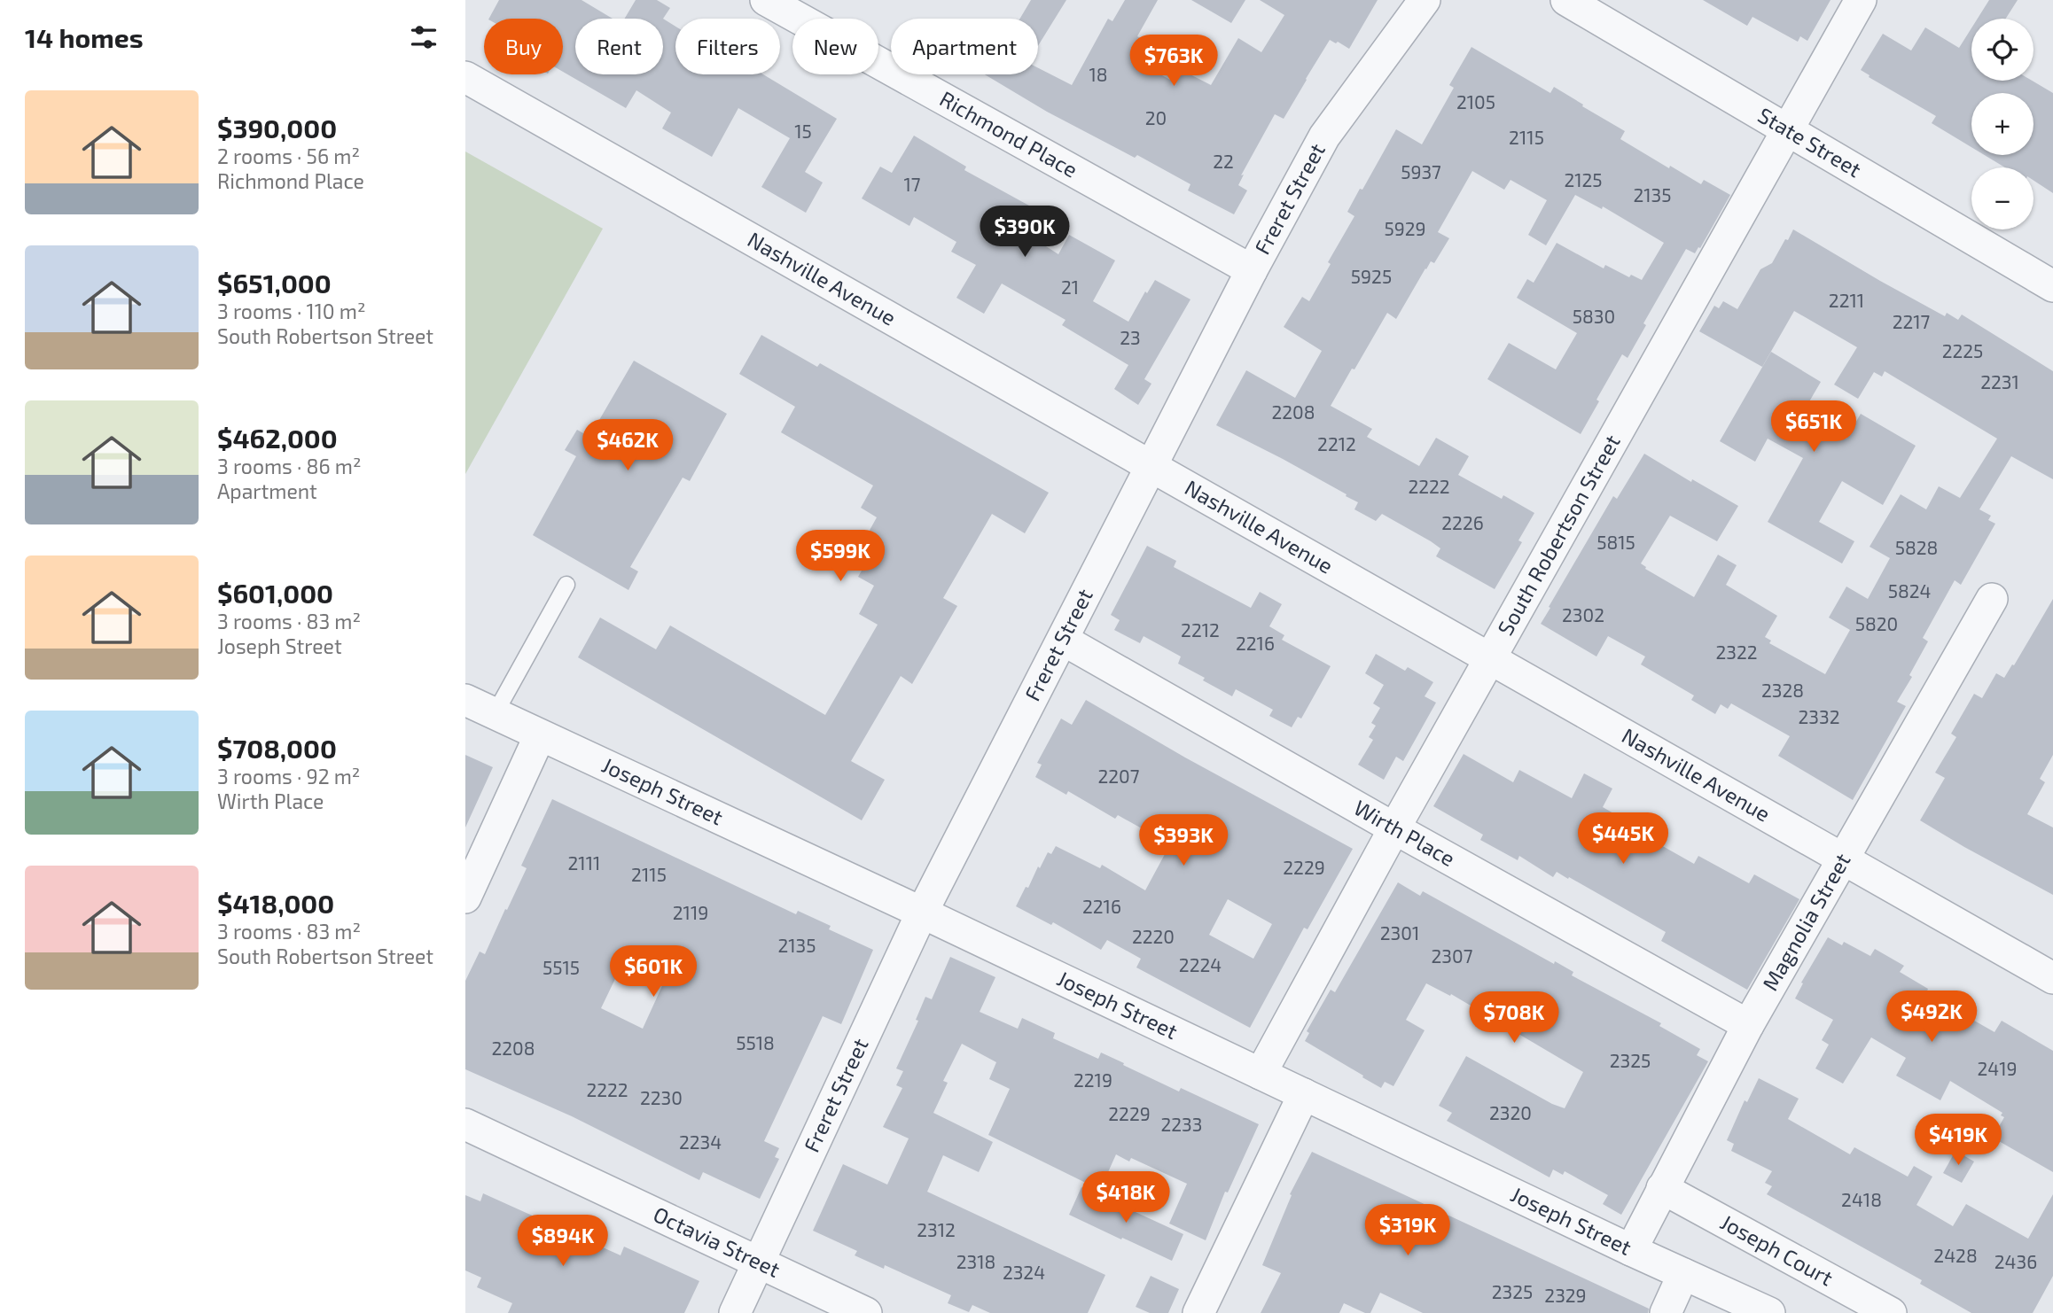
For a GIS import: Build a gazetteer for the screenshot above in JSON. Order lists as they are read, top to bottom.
{
  "streets": {
    "street": [
      "Richmond Place",
      "State Street",
      "Freret Street",
      "Nashville Avenue",
      "South Robertson Street",
      "Joseph Street",
      "Wirth Place",
      "Magnolia Street",
      "Octavia Street",
      "Joseph Court"
    ]
  },
  "crossings": [
    ["Richmond Place", "Freret Street"],
    ["State Street", "South Robertson Street"],
    ["Freret Street", "Nashville Avenue"],
    ["Freret Street", "Joseph Street"],
    ["Freret Street", "Wirth Place"],
    ["Freret Street", "Octavia Street"],
    ["Nashville Avenue", "South Robertson Street"],
    ["Nashville Avenue", "Magnolia Street"],
    ["South Robertson Street", "Joseph Street"],
    ["South Robertson Street", "Wirth Place"],
    ["Joseph Street", "Magnolia Street"],
    ["Wirth Place", "Magnolia Street"],
    ["Magnolia Street", "Joseph Court"]
  ],
  "house_numbers": [
    "18",
    "2105",
    "20",
    "15",
    "2115",
    "22",
    "5937",
    "2125",
    "17",
    "2135",
    "5929",
    "5925",
    "21",
    "2211",
    "5830",
    "2217",
    "23",
    "2225",
    "2231",
    "2208",
    "2212",
    "2222",
    "2226",
    "5815",
    "5828",
    "5824",
    "2302",
    "5820",
    "2212",
    "2216",
    "2322",
    "2328",
    "2332",
    "2207",
    "2111",
    "2229",
    "2115",
    "2216",
    "2119",
    "2301",
    "2220",
    "2135",
    "2307",
    "2224",
    "5515",
    "5518",
    "2208",
    "2325",
    "2419",
    "2219",
    "2222",
    "2230",
    "2320",
    "2229",
    "2233",
    "2234",
    "2418",
    "2312",
    "2428",
    "2318",
    "2436",
    "2324",
    "2325",
    "2329"
  ],
  "page": {
    "heading": "14 homes",
    "map_buttons": ["+", "−"],
    "chip": [
      "Buy",
      "Rent",
      "Filters",
      "New",
      "Apartment"
    ],
    "price": [
      "$763K",
      "$390K",
      "$651K",
      "$462K",
      "$599K",
      "$445K",
      "$393K",
      "$601K",
      "$492K",
      "$708K",
      "$419K",
      "$418K",
      "$319K",
      "$894K"
    ],
    "list": [
      {
        "name": "$390,000",
        "note": "2 rooms · 56 m² · Richmond Place"
      },
      {
        "name": "$651,000",
        "note": "3 rooms · 110 m² · South Robertson Street"
      },
      {
        "name": "$462,000",
        "note": "3 rooms · 86 m² · Apartment"
      },
      {
        "name": "$601,000",
        "note": "3 rooms · 83 m² · Joseph Street"
      },
      {
        "name": "$708,000",
        "note": "3 rooms · 92 m² · Wirth Place"
      },
      {
        "name": "$418,000",
        "note": "3 rooms · 83 m² · South Robertson Street"
      }
    ]
  }
}
